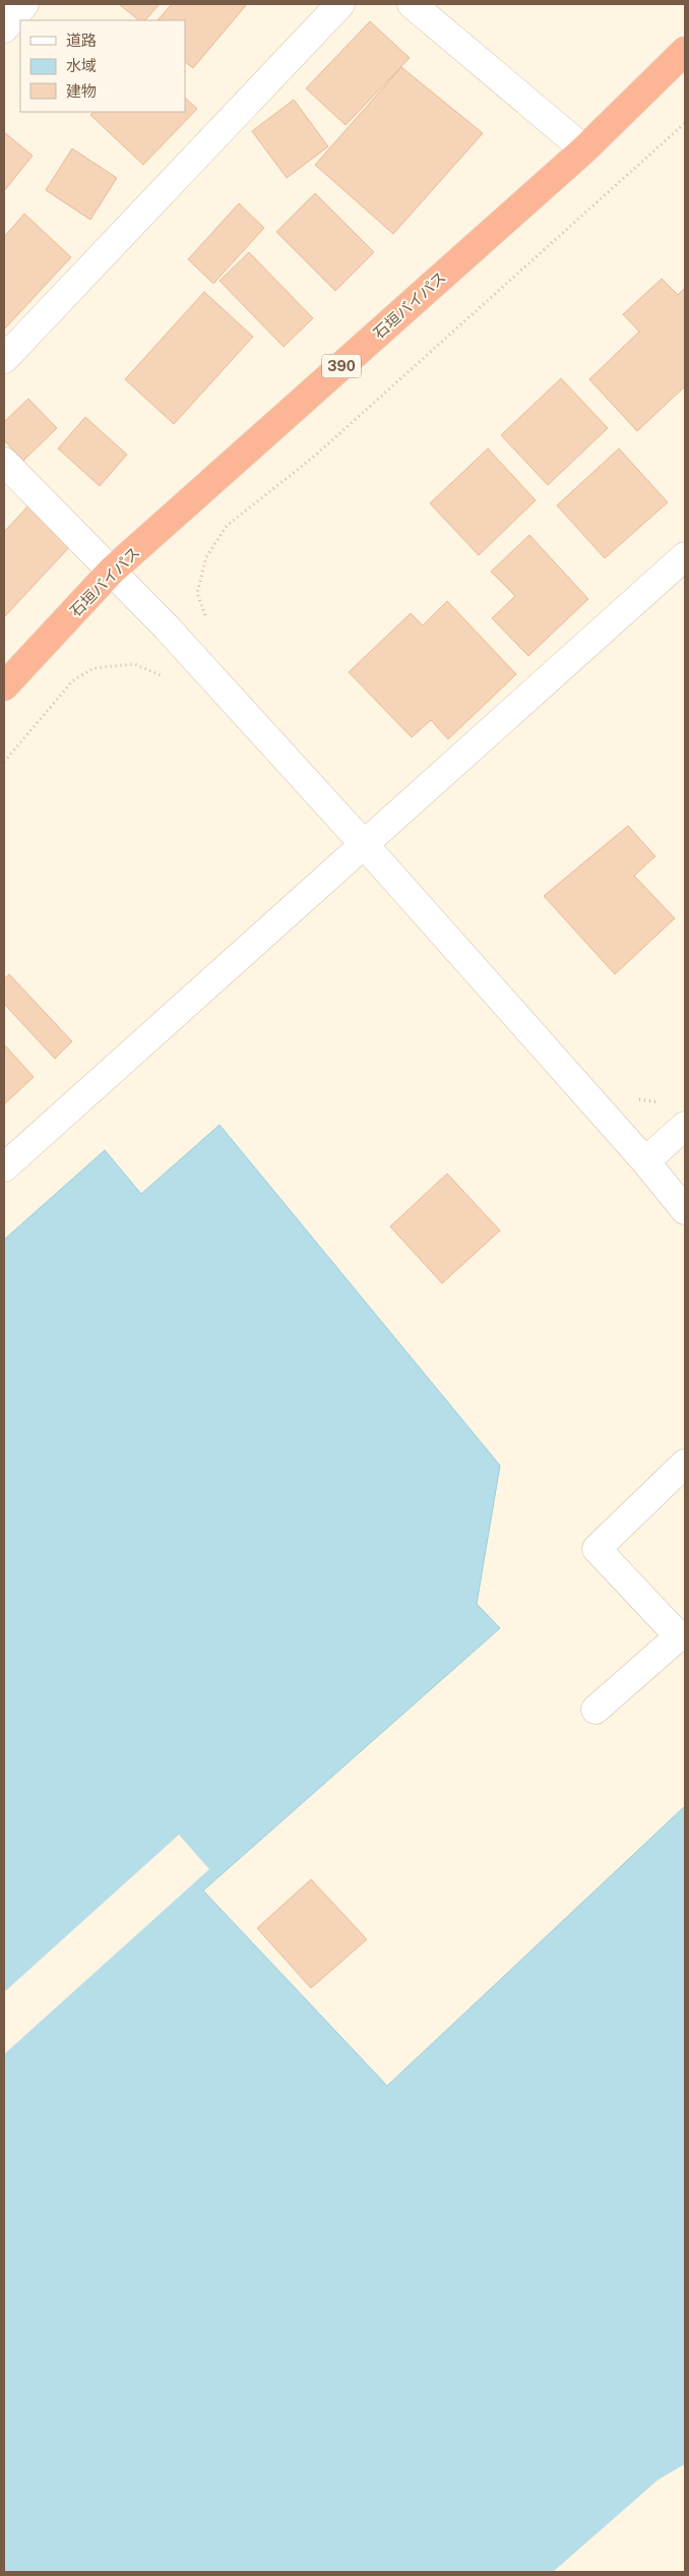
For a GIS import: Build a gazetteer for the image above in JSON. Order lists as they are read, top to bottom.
{
  "streets": {
    "highway": ["石垣バイパス", "390"]
  },
  "legend": ["道路", "水域", "建物"]
}
